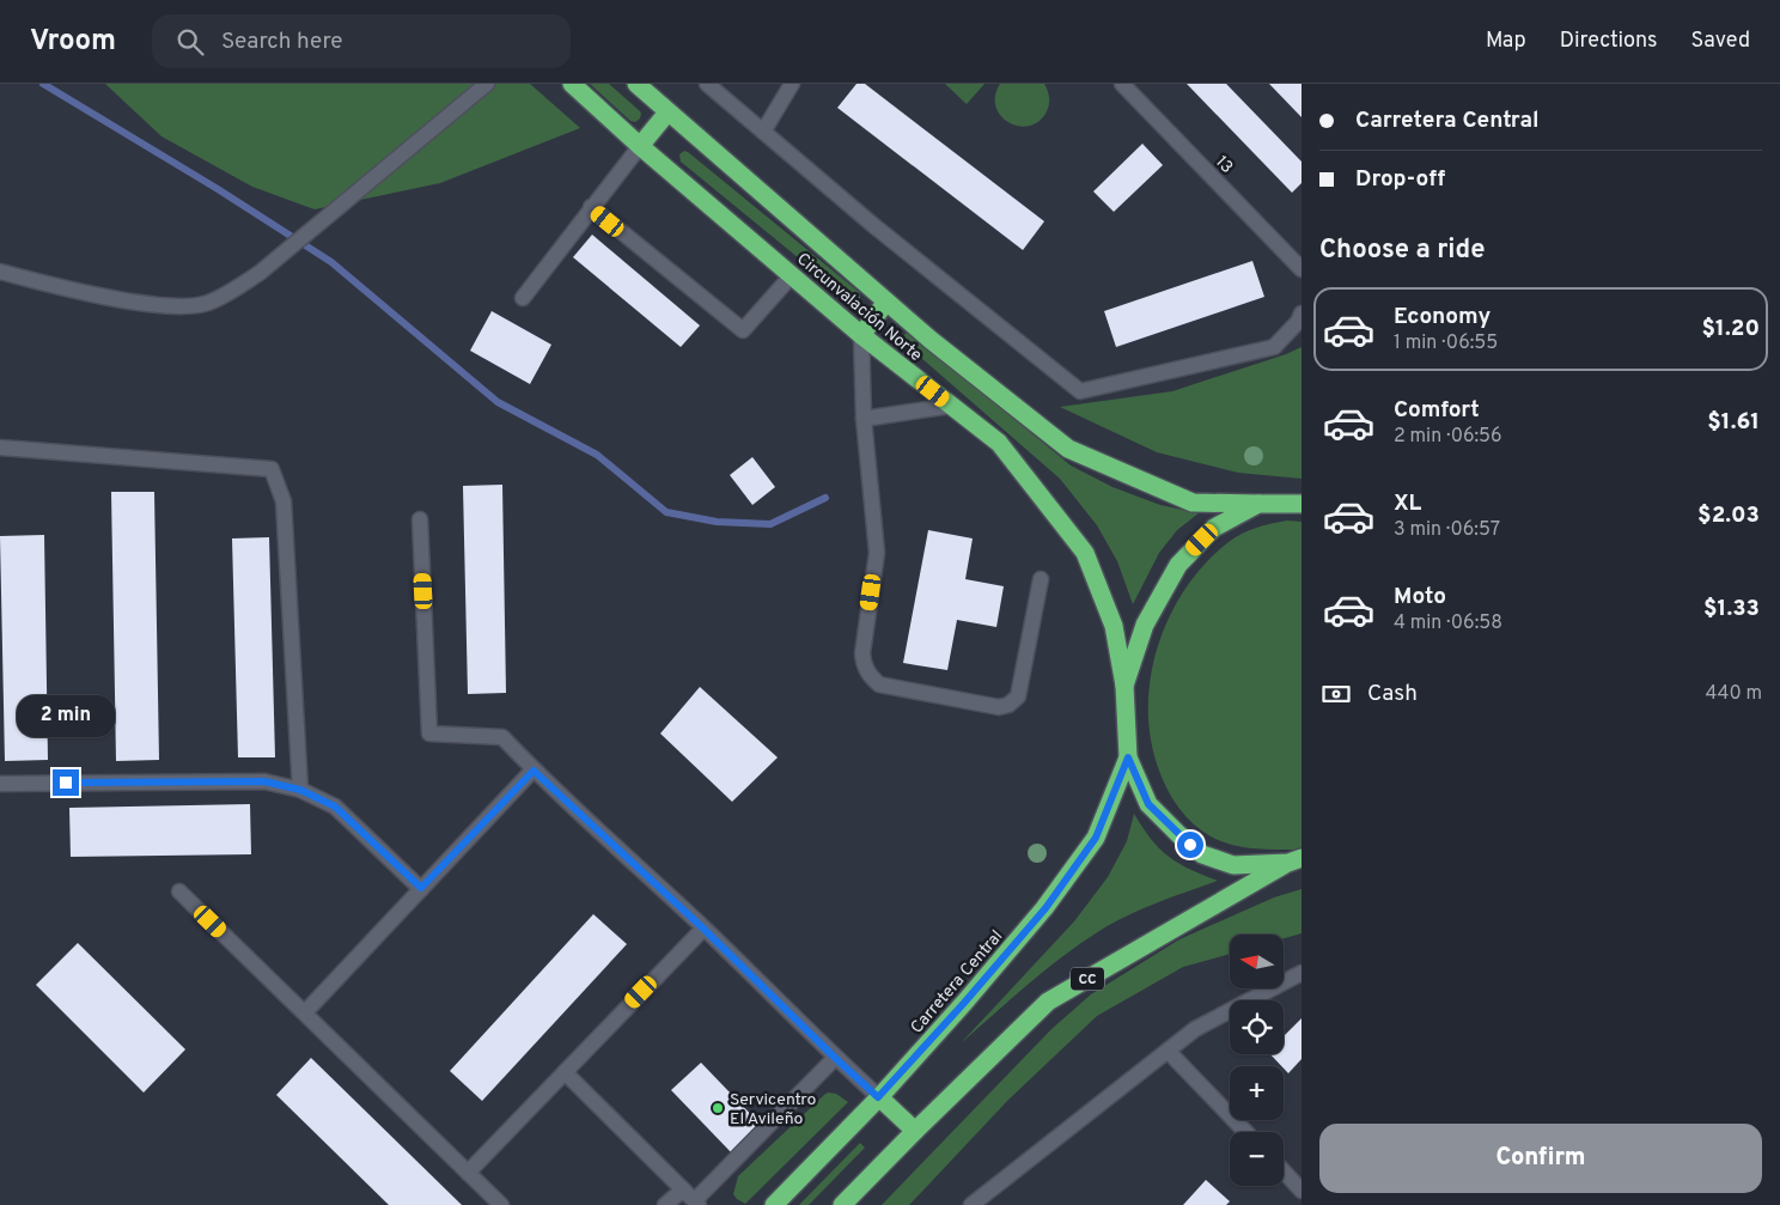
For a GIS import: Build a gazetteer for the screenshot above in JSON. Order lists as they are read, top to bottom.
{
  "streets": {
    "highway": ["Circunvalación Norte", "CC", "Carretera Central"],
    "street": ["13"]
  },
  "crossings": [
    ["Circunvalación Norte", "Carretera Central"]
  ],
  "places": ["Servicentro El Avileño"],
  "north": "left",
  "page": {
    "header": "Vroom",
    "search": "Search here",
    "nav": ["Map", "Directions", "Saved"],
    "banner": ["Carretera Central", "Drop-off"],
    "heading": "Choose a ride",
    "list": [
      {
        "name": "Economy",
        "note": "1 min · 06:55",
        "value": "$1.20"
      },
      {
        "name": "Comfort",
        "note": "2 min · 06:56",
        "value": "$1.61"
      },
      {
        "name": "XL",
        "note": "3 min · 06:57",
        "value": "$2.03"
      },
      {
        "name": "Moto",
        "note": "4 min · 06:58",
        "value": "$1.33"
      }
    ],
    "pay": ["Cash", "440 m"],
    "bubble": "2 min",
    "map_buttons": ["+", "−"],
    "buttons": "Confirm"
  }
}
